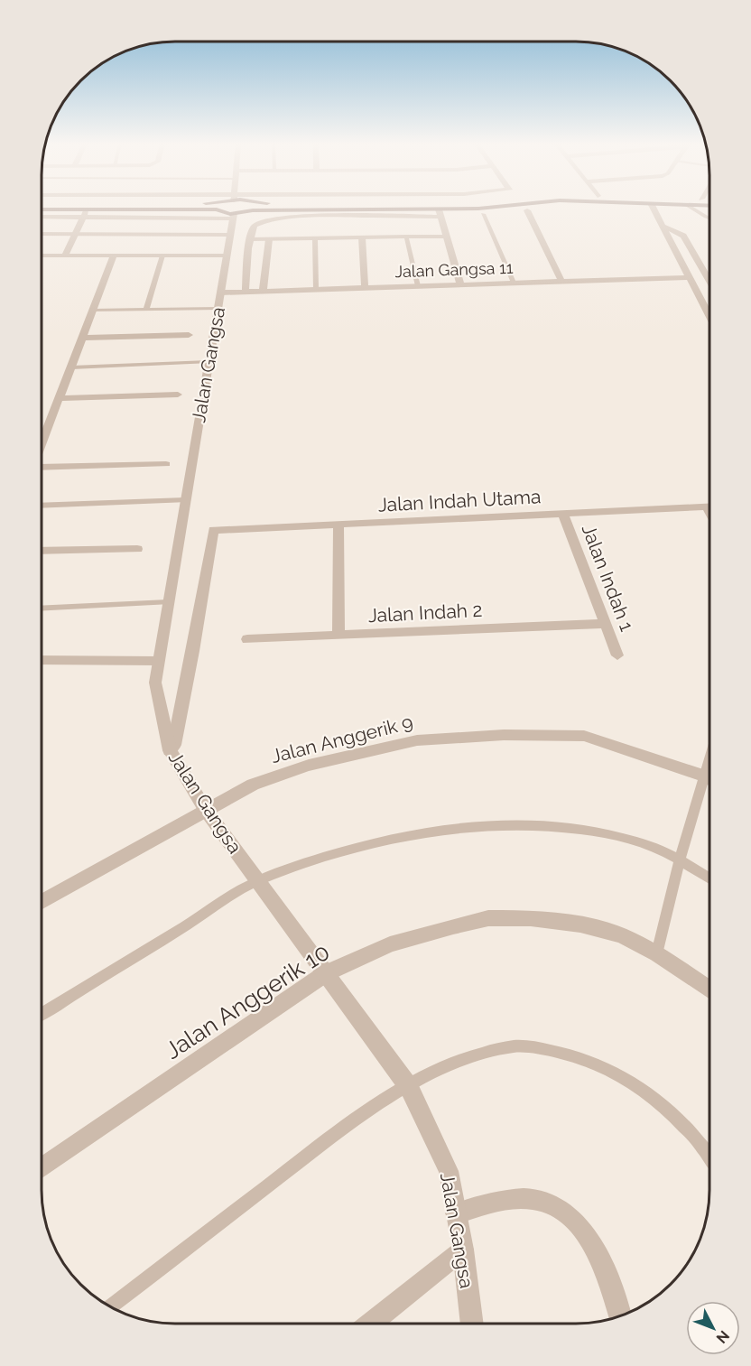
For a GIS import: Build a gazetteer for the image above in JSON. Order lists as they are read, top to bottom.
{
  "streets": {
    "street": [
      "Jalan Gangsa 11",
      "Jalan Gangsa",
      "Jalan Indah Utama",
      "Jalan Indah 1",
      "Jalan Indah 2",
      "Jalan Anggerik 9",
      "Jalan Anggerik 10"
    ]
  },
  "crossings": [
    ["Jalan Gangsa 11", "Jalan Gangsa"],
    ["Jalan Gangsa", "Jalan Indah Utama"],
    ["Jalan Gangsa", "Jalan Anggerik 9"],
    ["Jalan Gangsa", "Jalan Anggerik 10"],
    ["Jalan Indah Utama", "Jalan Indah 1"],
    ["Jalan Indah 1", "Jalan Indah 2"]
  ],
  "north": "bottom right"
}
